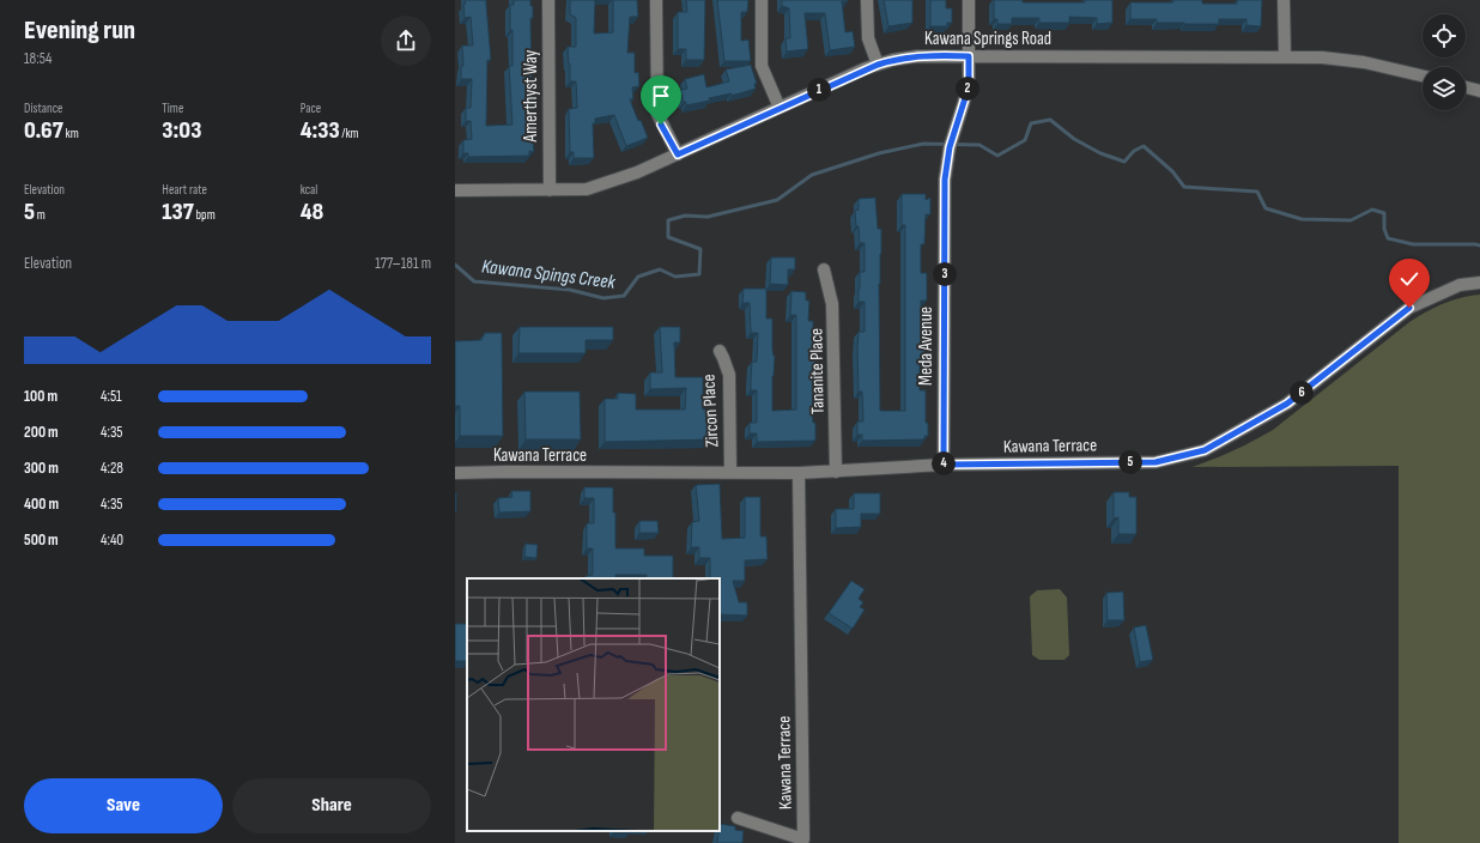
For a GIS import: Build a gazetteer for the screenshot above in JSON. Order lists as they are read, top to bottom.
{
  "streets": {
    "street": [
      "Kawana Springs Road",
      "Amerthyst Way",
      "Meda Avenue",
      "Tananite Place",
      "Zircon Place",
      "Kawana Terrace"
    ]
  },
  "crossings": [
    ["Kawana Springs Road", "Amerthyst Way"],
    ["Kawana Springs Road", "Meda Avenue"],
    ["Meda Avenue", "Kawana Terrace"],
    ["Tananite Place", "Kawana Terrace"],
    ["Zircon Place", "Kawana Terrace"]
  ],
  "water": ["Kawana Spings Creek"],
  "page": {
    "heading": ["Evening run", "18:54"],
    "pins": [
      "2",
      "1",
      "3",
      "6",
      "5",
      "4"
    ],
    "stats": [
      ["Distance", "0.67 km"],
      ["Time", "3:03"],
      ["Pace", "4:33 /km"],
      ["Elevation", "5 m"],
      ["Heart rate", "137 bpm"],
      ["kcal", "48"]
    ],
    "chart": ["Elevation", "177–181 m"],
    "list": [
      {
        "name": "100 m",
        "note": "4:51"
      },
      {
        "name": "200 m",
        "note": "4:35"
      },
      {
        "name": "300 m",
        "note": "4:28"
      },
      {
        "name": "400 m",
        "note": "4:35"
      },
      {
        "name": "500 m",
        "note": "4:40"
      }
    ],
    "buttons": ["Save", "Share"]
  }
}
